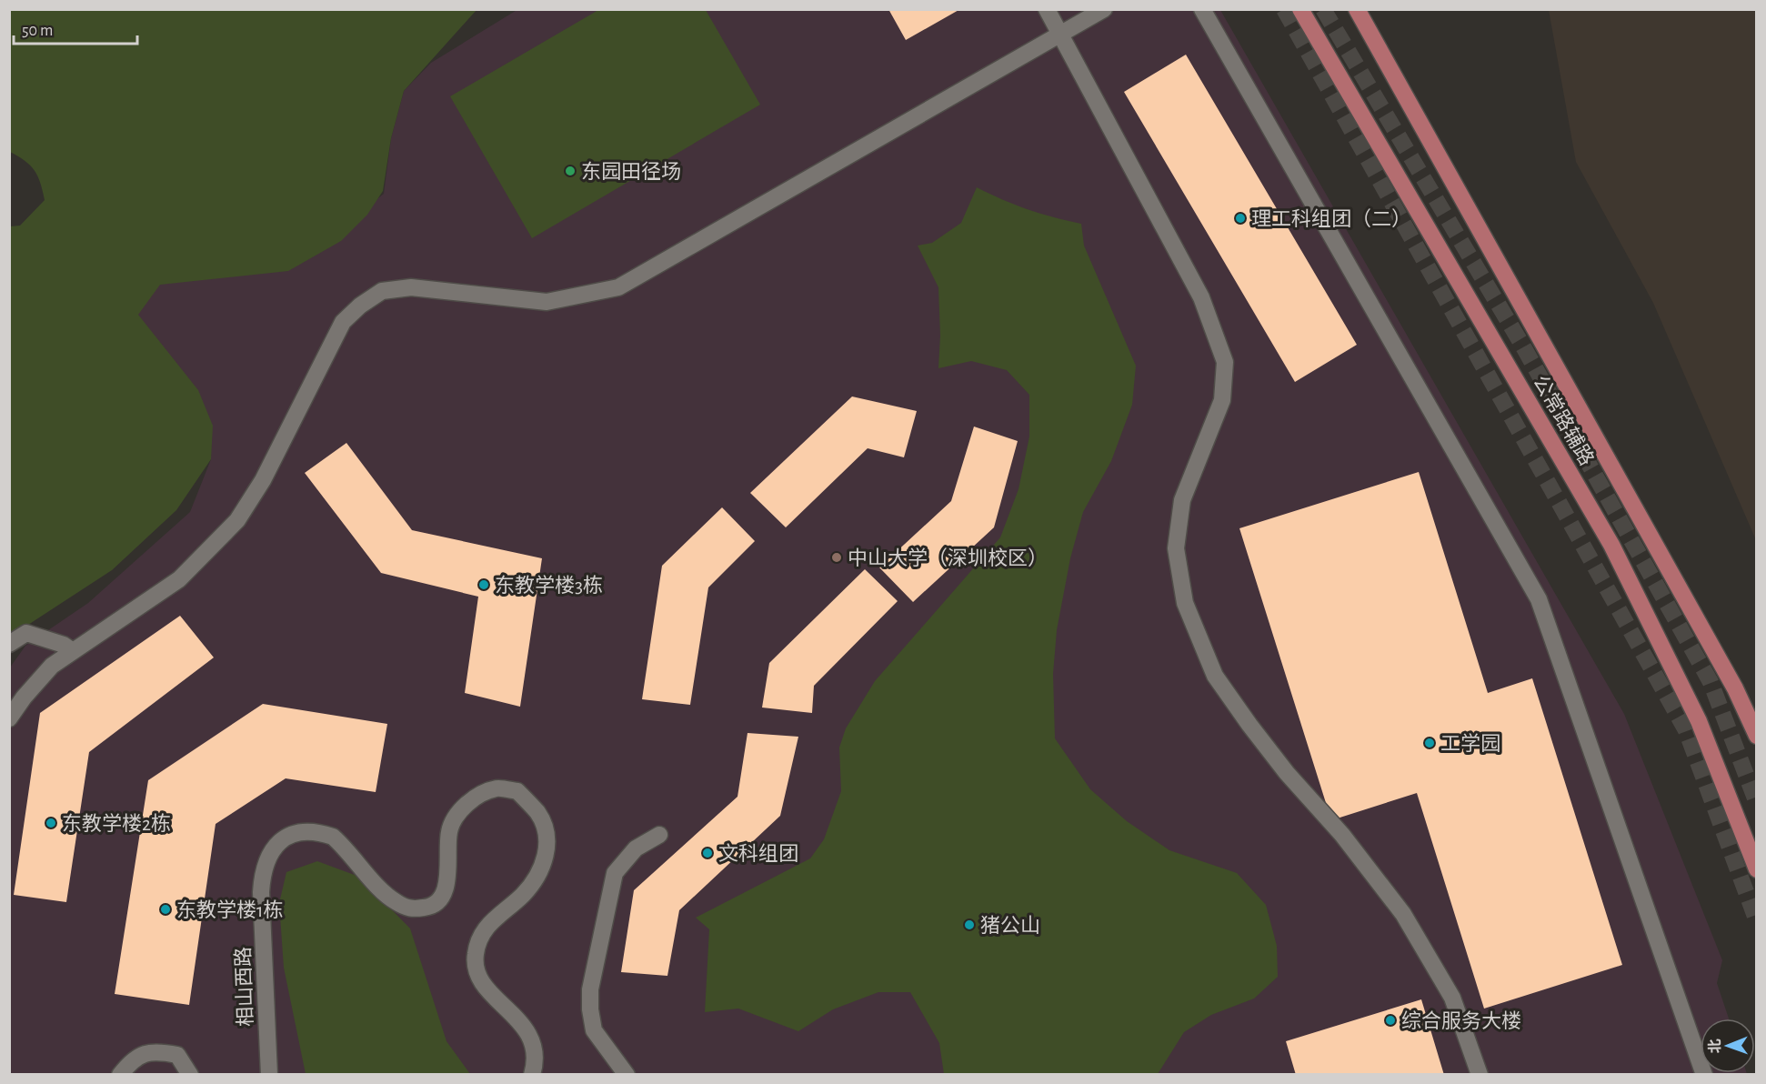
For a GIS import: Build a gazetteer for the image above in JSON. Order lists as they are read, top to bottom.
{
  "streets": {
    "main road": ["公常路辅路"],
    "lane": ["相山西路"]
  },
  "places": [
    "东园田径场",
    "理工科组团（二）",
    "中山大学（深圳校区）",
    "东教学楼3栋",
    "工学园",
    "东教学楼2栋",
    "文科组团",
    "东教学楼1栋",
    "猪公山",
    "综合服务大楼"
  ],
  "scale_bar": "50 m",
  "north": "left"
}
